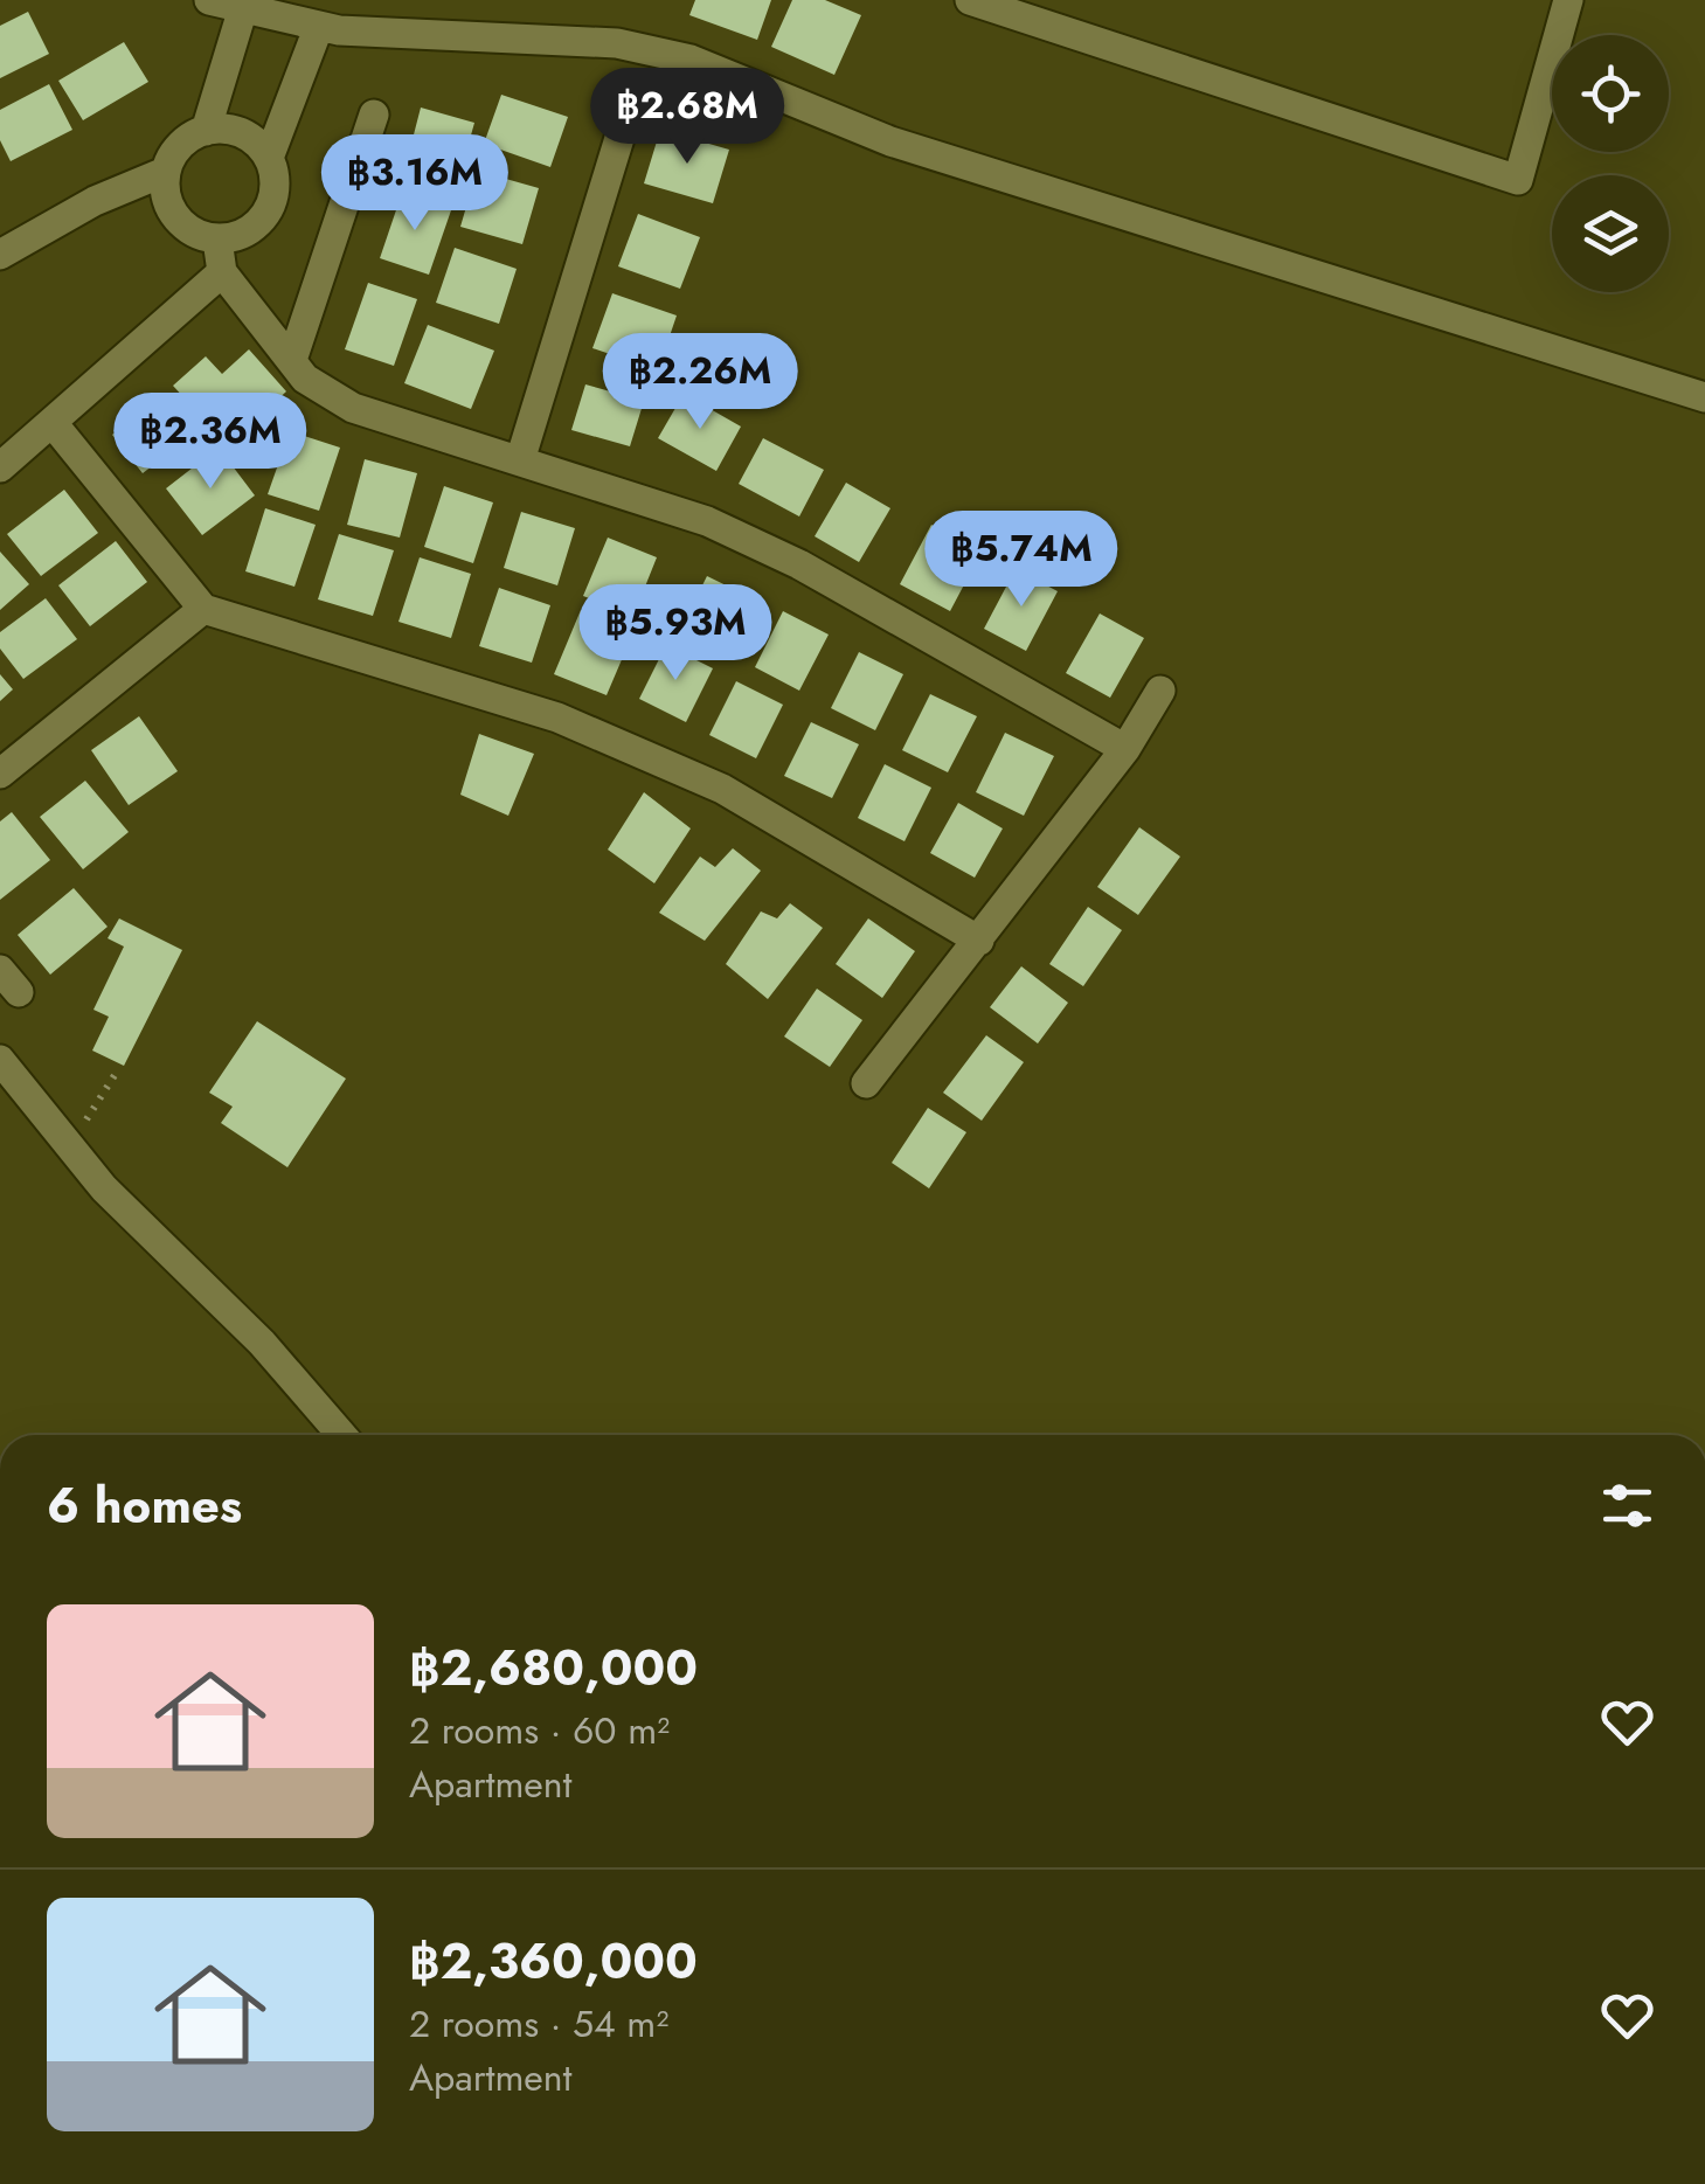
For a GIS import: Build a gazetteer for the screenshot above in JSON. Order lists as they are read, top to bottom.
{
  "page": {
    "price": [
      "฿2.68M",
      "฿3.16M",
      "฿2.26M",
      "฿2.36M",
      "฿5.74M",
      "฿5.93M"
    ],
    "heading": "6 homes",
    "list": [
      {
        "name": "฿2,680,000",
        "note": "2 rooms · 60 m² · Apartment"
      },
      {
        "name": "฿2,360,000",
        "note": "2 rooms · 54 m² · Apartment"
      }
    ]
  }
}
